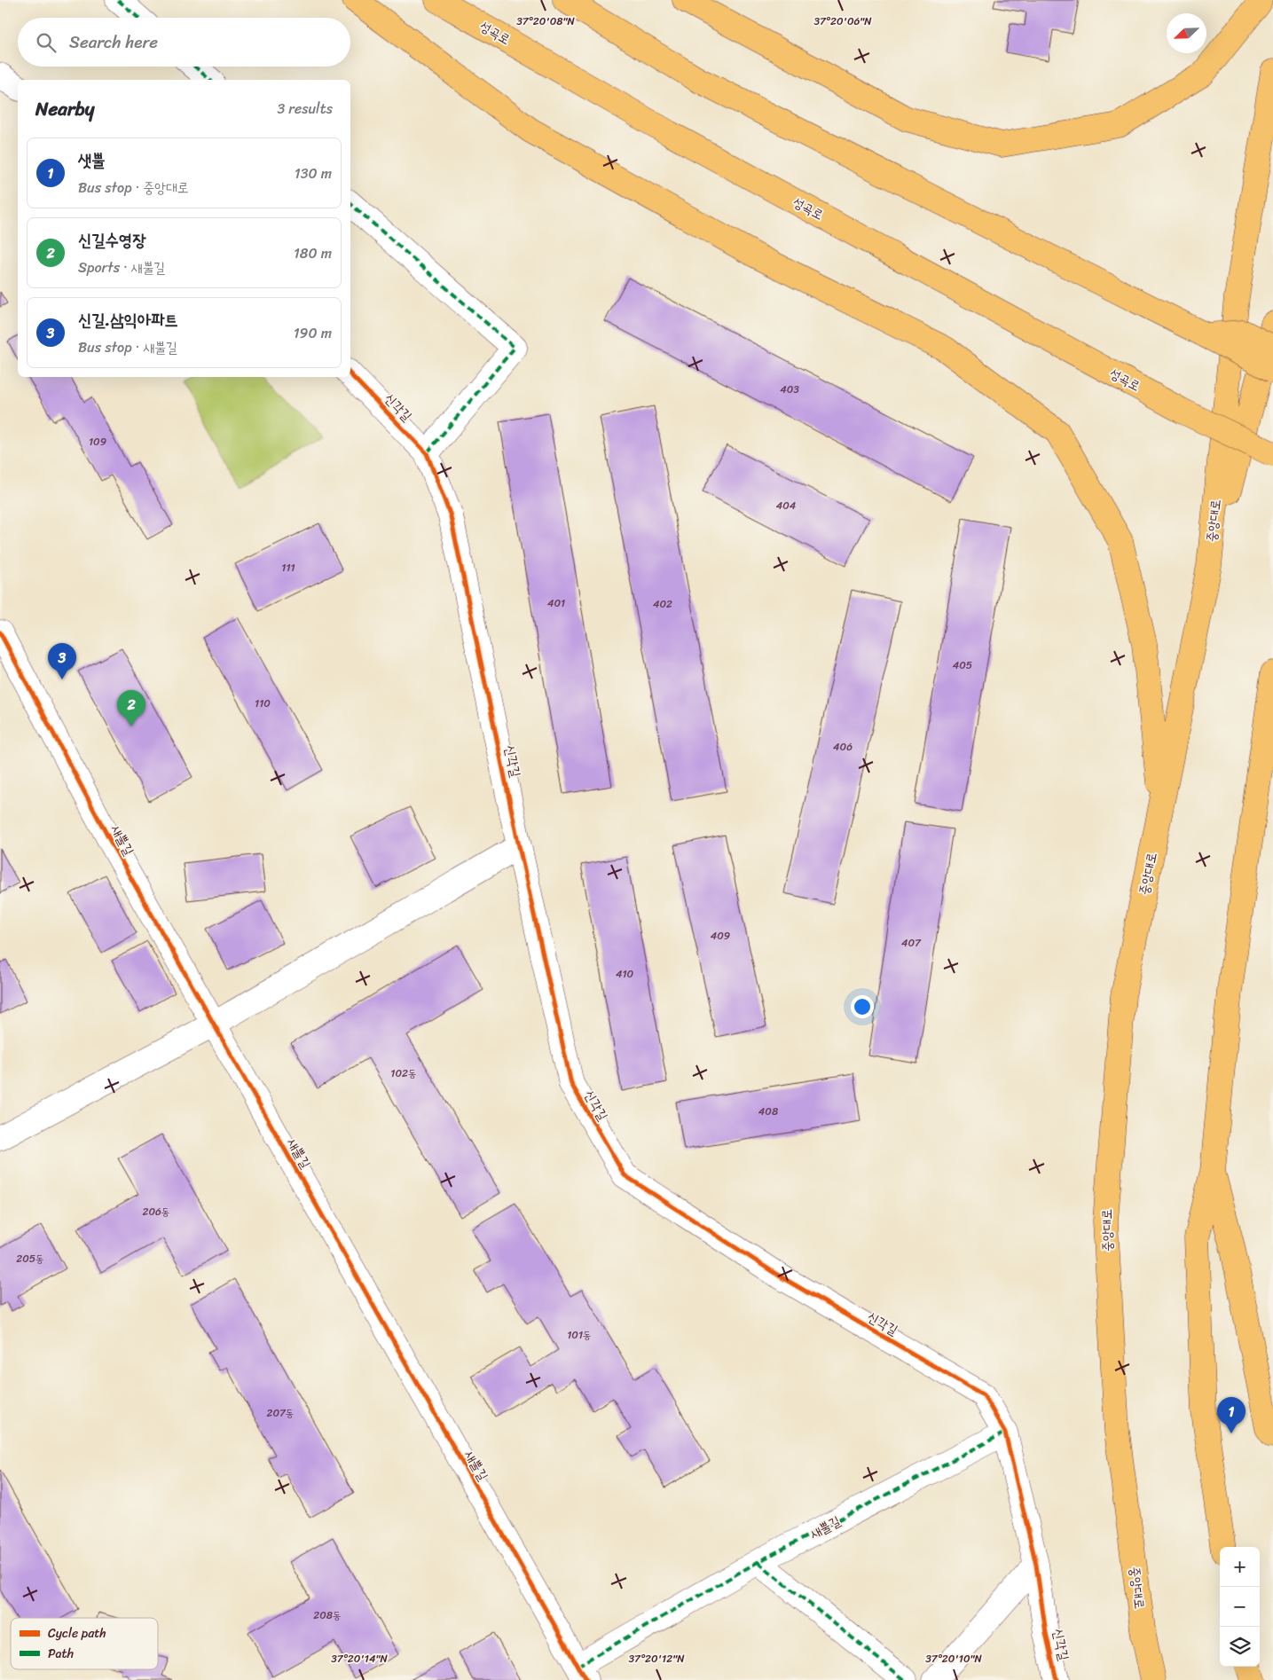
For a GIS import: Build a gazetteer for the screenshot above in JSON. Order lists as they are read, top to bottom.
{
  "streets": {
    "main road": ["성곡로", "중앙대로"],
    "street": ["신각길", "새뿔길"]
  },
  "crossings": [
    ["신각길", "새뿔길"]
  ],
  "house_numbers": [
    "403",
    "109",
    "404",
    "111",
    "401",
    "402",
    "405",
    "110",
    "406",
    "409",
    "407",
    "410",
    "102동",
    "408",
    "206동",
    "205동",
    "101동",
    "207동",
    "208동"
  ],
  "legend": ["Cycle path", "Path"],
  "north": "bottom left",
  "page": {
    "search": "Search here",
    "heading": ["Nearby", "3 results"],
    "list": [
      {
        "mark": "1",
        "name": "샛뿔",
        "note": "Bus stop · 중앙대로",
        "value": "130 m"
      },
      {
        "mark": "2",
        "name": "신길수영장",
        "note": "Sports · 새뿔길",
        "value": "180 m"
      },
      {
        "mark": "3",
        "name": "신길.삼익아파트",
        "note": "Bus stop · 새뿔길",
        "value": "190 m"
      }
    ],
    "pins": ["3", "2", "1"],
    "map_buttons": ["+", "−"]
  },
  "coordinates": [
    "37°20'08\"N",
    "37°20'06\"N",
    "37°20'14\"N",
    "37°20'12\"N",
    "37°20'10\"N"
  ]
}
